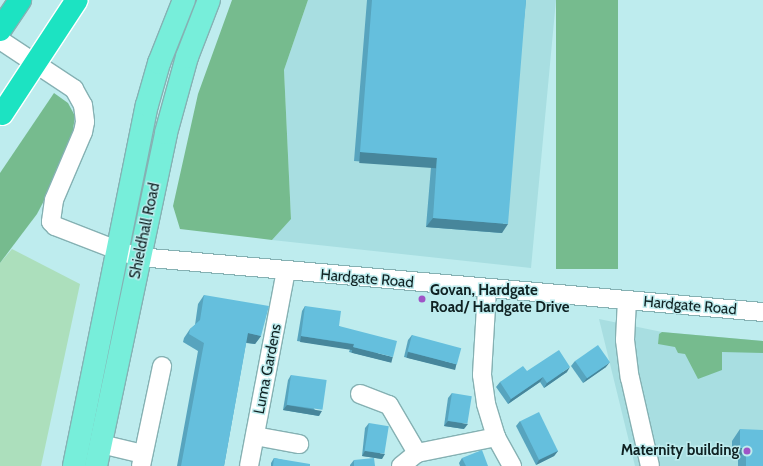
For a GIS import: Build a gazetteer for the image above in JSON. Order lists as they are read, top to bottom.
{
  "streets": {
    "main road": ["Shieldhall Road"],
    "street": ["Hardgate Road", "Luma Gardens"]
  },
  "crossings": [
    ["Shieldhall Road", "Hardgate Road"],
    ["Hardgate Road", "Luma Gardens"]
  ],
  "places": ["Govan, Hardgate Road/ Hardgate Drive", "Maternity building"]
}
